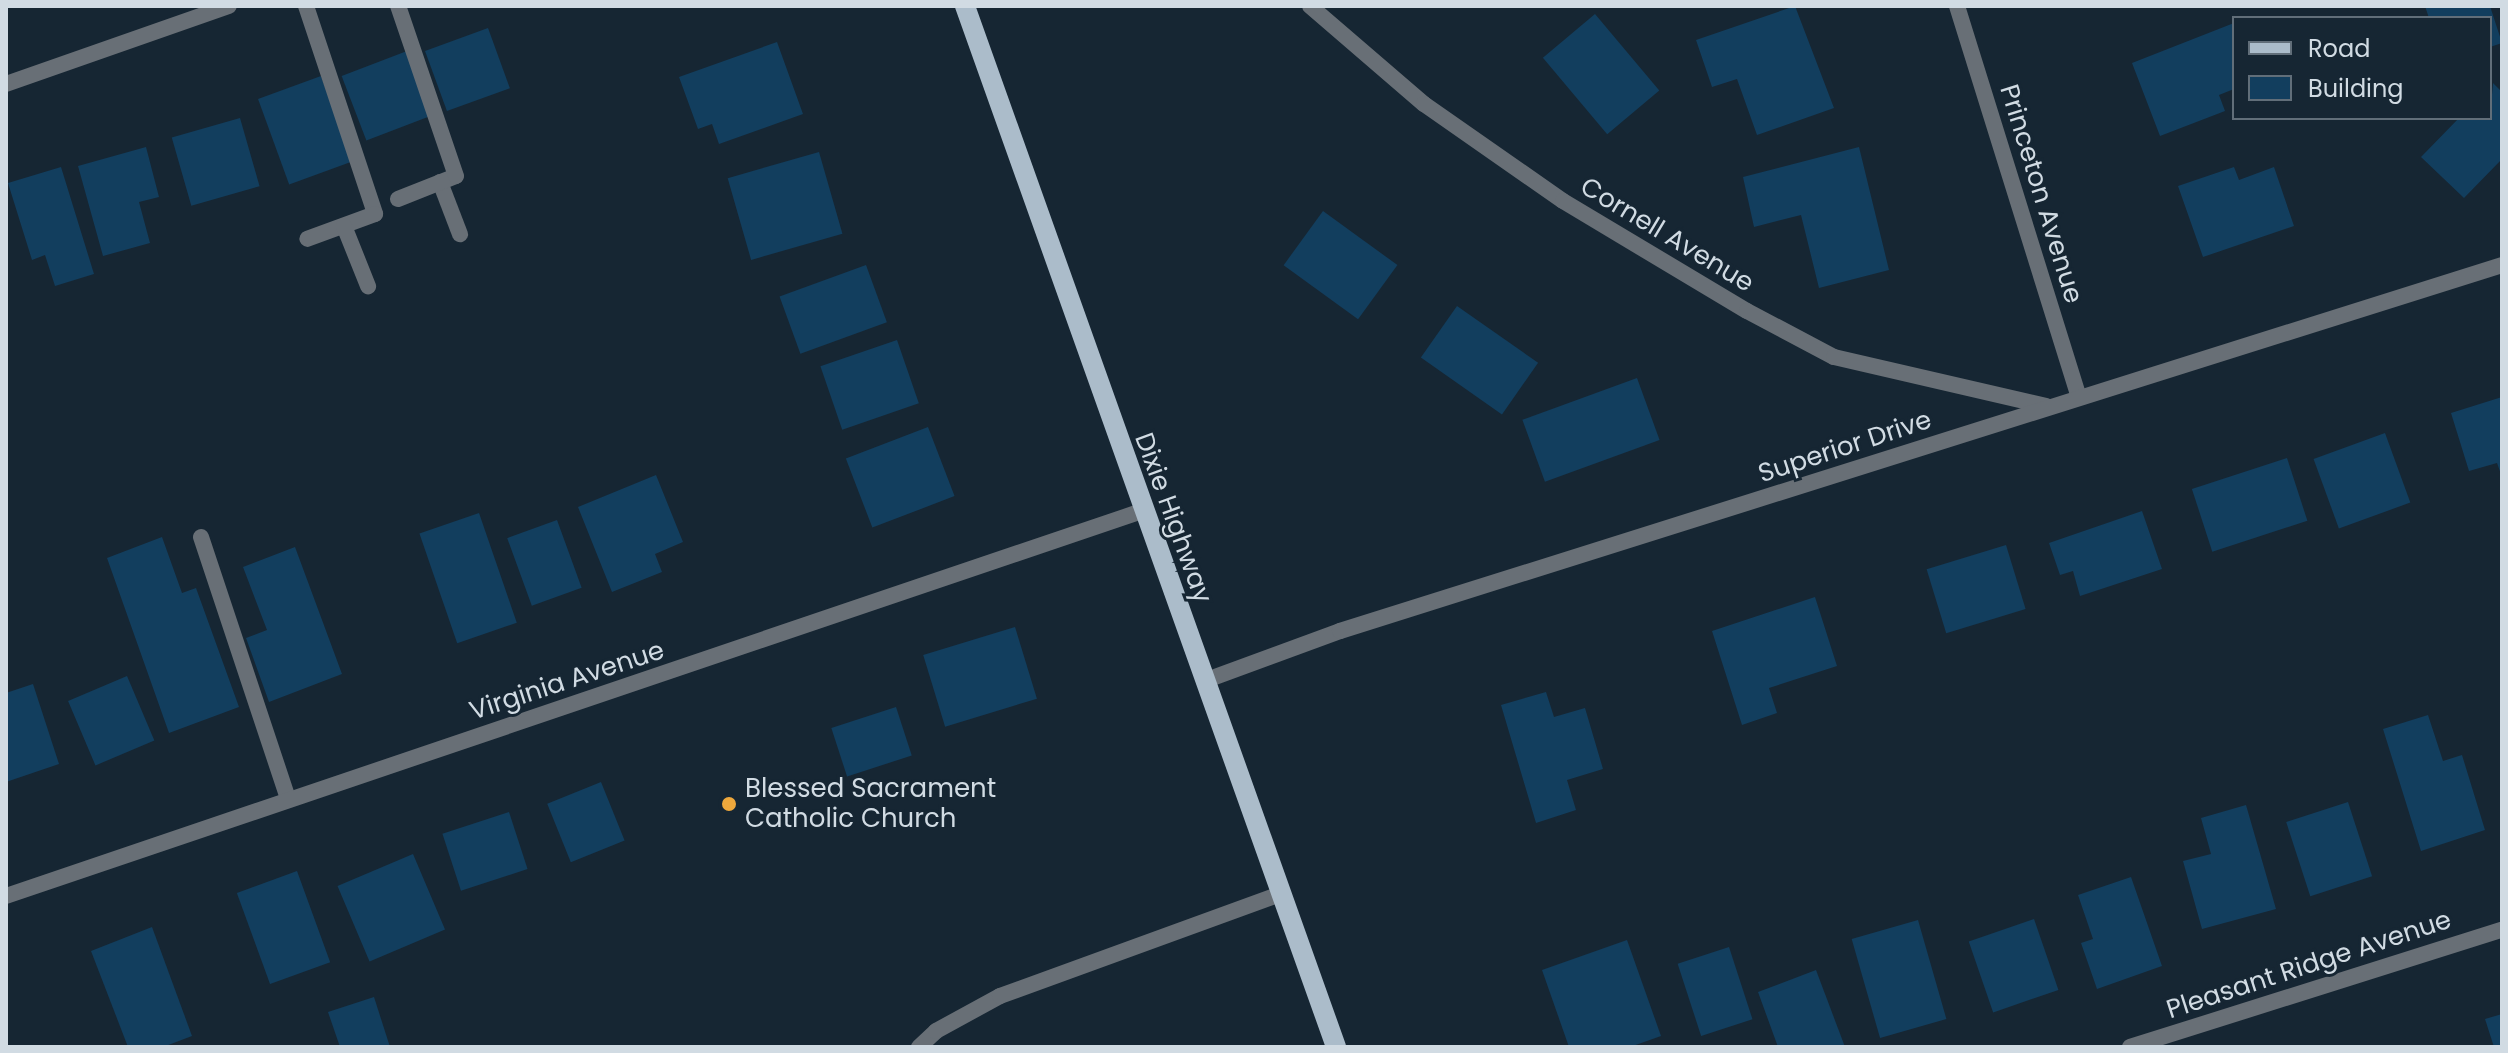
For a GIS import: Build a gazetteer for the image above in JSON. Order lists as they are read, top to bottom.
{
  "streets": {
    "main road": ["Dixie Highway"],
    "street": [
      "Princeton Avenue",
      "Cornell Avenue",
      "Superior Drive",
      "Virginia Avenue",
      "Pleasant Ridge Avenue"
    ]
  },
  "crossings": [
    ["Princeton Avenue", "Superior Drive"],
    ["Cornell Avenue", "Superior Drive"],
    ["Superior Drive", "Dixie Highway"],
    ["Dixie Highway", "Virginia Avenue"]
  ],
  "places": ["Blessed Sacrament Catholic Church"],
  "legend": ["Road", "Building"]
}
